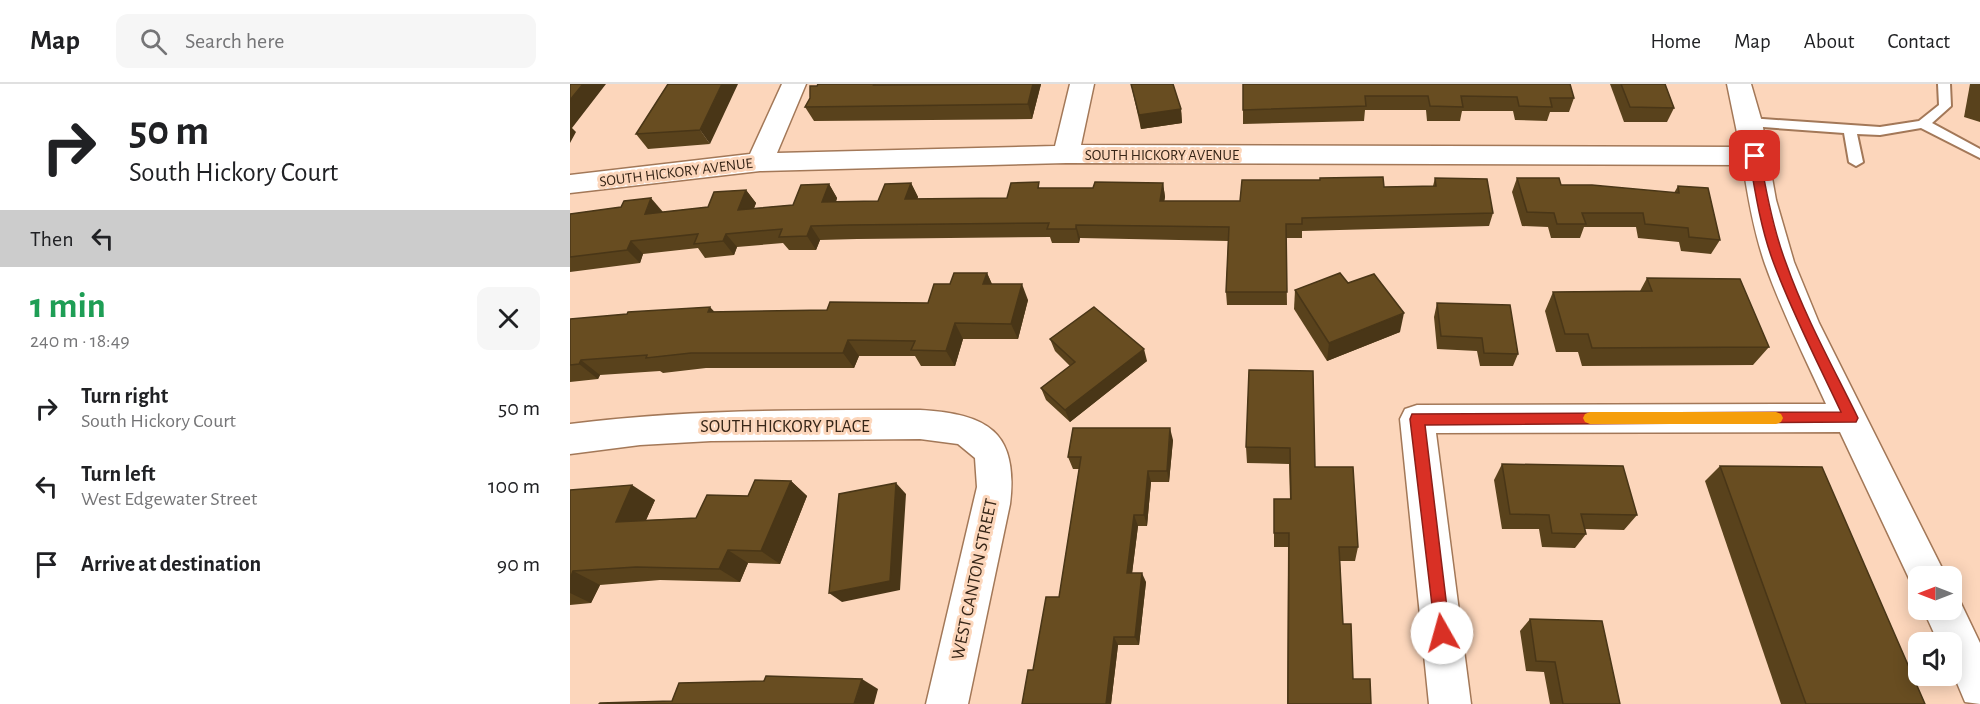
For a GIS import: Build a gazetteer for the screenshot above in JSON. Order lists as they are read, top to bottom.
{
  "streets": {
    "street": ["SOUTH HICKORY AVENUE", "SOUTH HICKORY PLACE", "WEST CANTON STREET"]
  },
  "crossings": [
    ["SOUTH HICKORY PLACE", "WEST CANTON STREET"]
  ],
  "north": "left",
  "page": {
    "header": "Map",
    "search": "Search here",
    "nav": [
      "Home",
      "Map",
      "About",
      "Contact"
    ],
    "turn": ["50 m", "South Hickory Court"],
    "then": "Then",
    "heading": ["1 min", "240 m · 18:49"],
    "list": [
      {
        "name": "Turn right",
        "note": "South Hickory Court",
        "value": "50 m"
      },
      {
        "name": "Turn left",
        "note": "West Edgewater Street",
        "value": "100 m"
      },
      {
        "name": "Arrive at destination",
        "value": "90 m"
      }
    ]
  }
}
